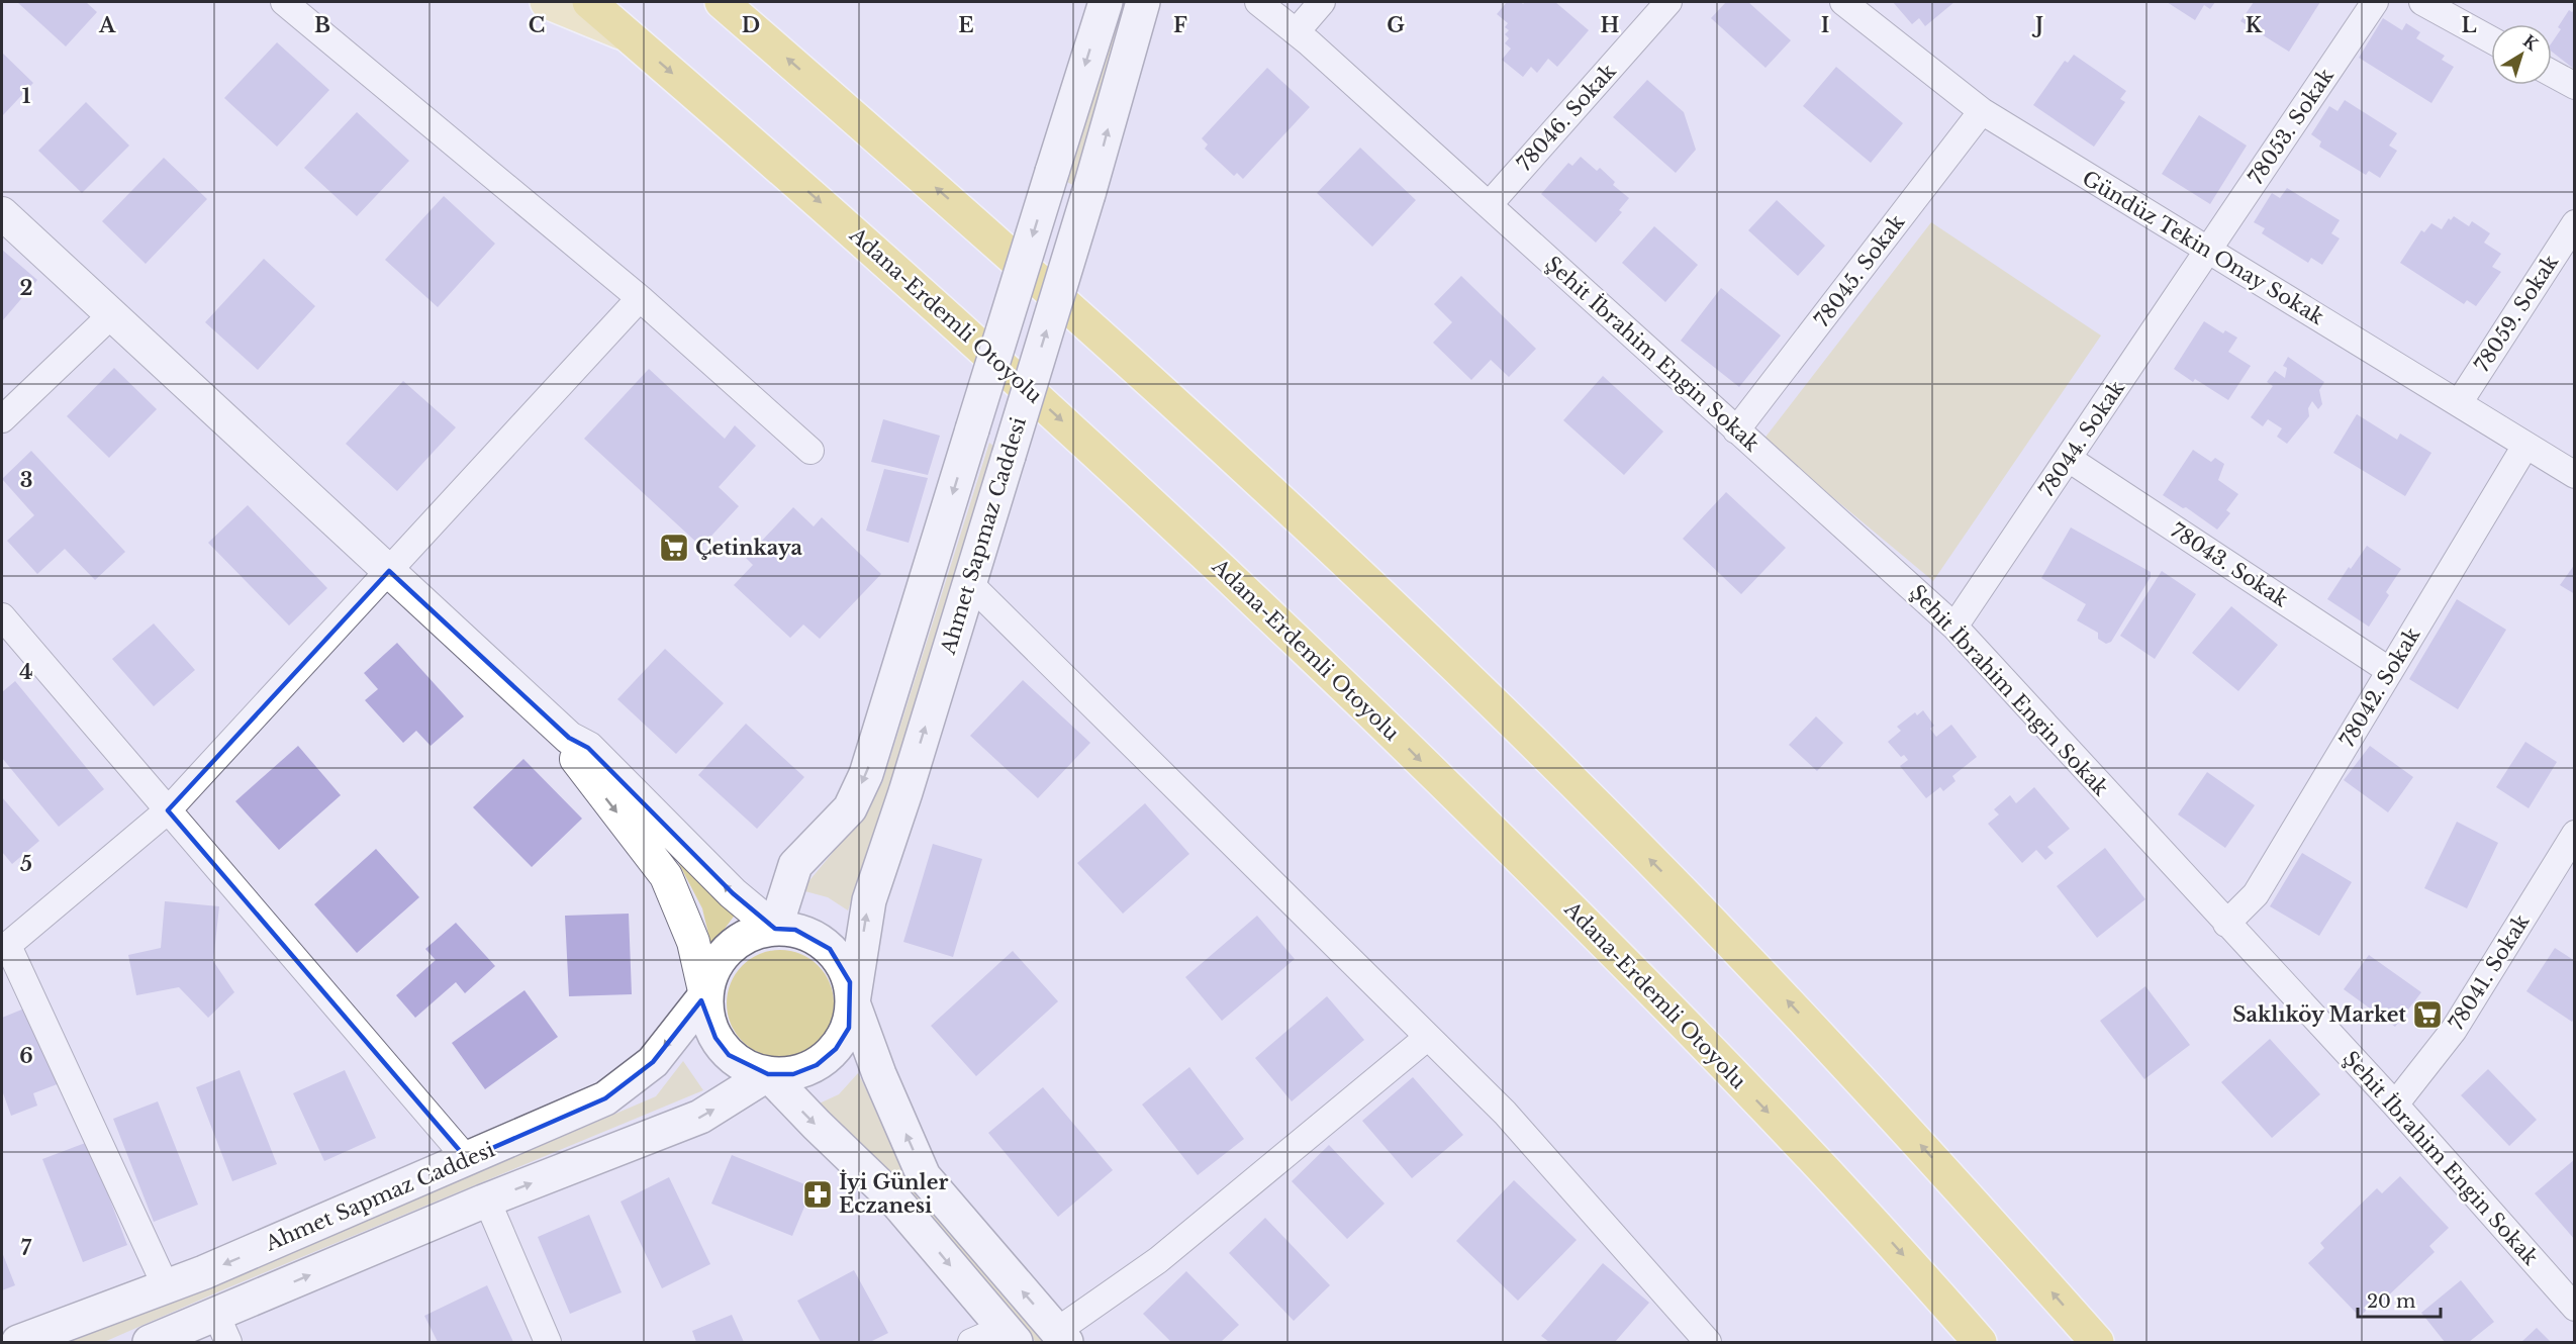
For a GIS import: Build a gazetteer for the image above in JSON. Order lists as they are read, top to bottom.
{
  "streets": {
    "highway": ["Adana-Erdemli Otoyolu"],
    "main road": ["Ahmet Sapmaz Caddesi"],
    "street": [
      "78046. Sokak",
      "78053. Sokak",
      "Gündüz Tekin Onay Sokak",
      "78045. Sokak",
      "78059. Sokak",
      "Şehit İbrahim Engin Sokak",
      "78044. Sokak",
      "78043. Sokak",
      "78042. Sokak",
      "78041. Sokak"
    ]
  },
  "crossings": [
    ["78046. Sokak", "Şehit İbrahim Engin Sokak"],
    ["78053. Sokak", "Gündüz Tekin Onay Sokak"],
    ["78053. Sokak", "78044. Sokak"],
    ["Gündüz Tekin Onay Sokak", "78045. Sokak"],
    ["Gündüz Tekin Onay Sokak", "78059. Sokak"],
    ["Gündüz Tekin Onay Sokak", "78044. Sokak"],
    ["Gündüz Tekin Onay Sokak", "78042. Sokak"],
    ["78045. Sokak", "Şehit İbrahim Engin Sokak"],
    ["Şehit İbrahim Engin Sokak", "78044. Sokak"],
    ["Şehit İbrahim Engin Sokak", "78042. Sokak"],
    ["Şehit İbrahim Engin Sokak", "78041. Sokak"],
    ["78044. Sokak", "78043. Sokak"],
    ["78043. Sokak", "78042. Sokak"]
  ],
  "places": {
    "supermarket": ["Çetinkaya", "Saklıköy Market"],
    "pharmacy": ["İyi Günler Eczanesi"]
  },
  "scale_bar": "20 m",
  "north": "top right",
  "grid": {
    "columns": [
      "A",
      "B",
      "C",
      "D",
      "E",
      "F",
      "G",
      "H",
      "I",
      "J",
      "K",
      "L"
    ],
    "rows": [
      "1",
      "2",
      "3",
      "4",
      "5",
      "6",
      "7"
    ]
  }
}
